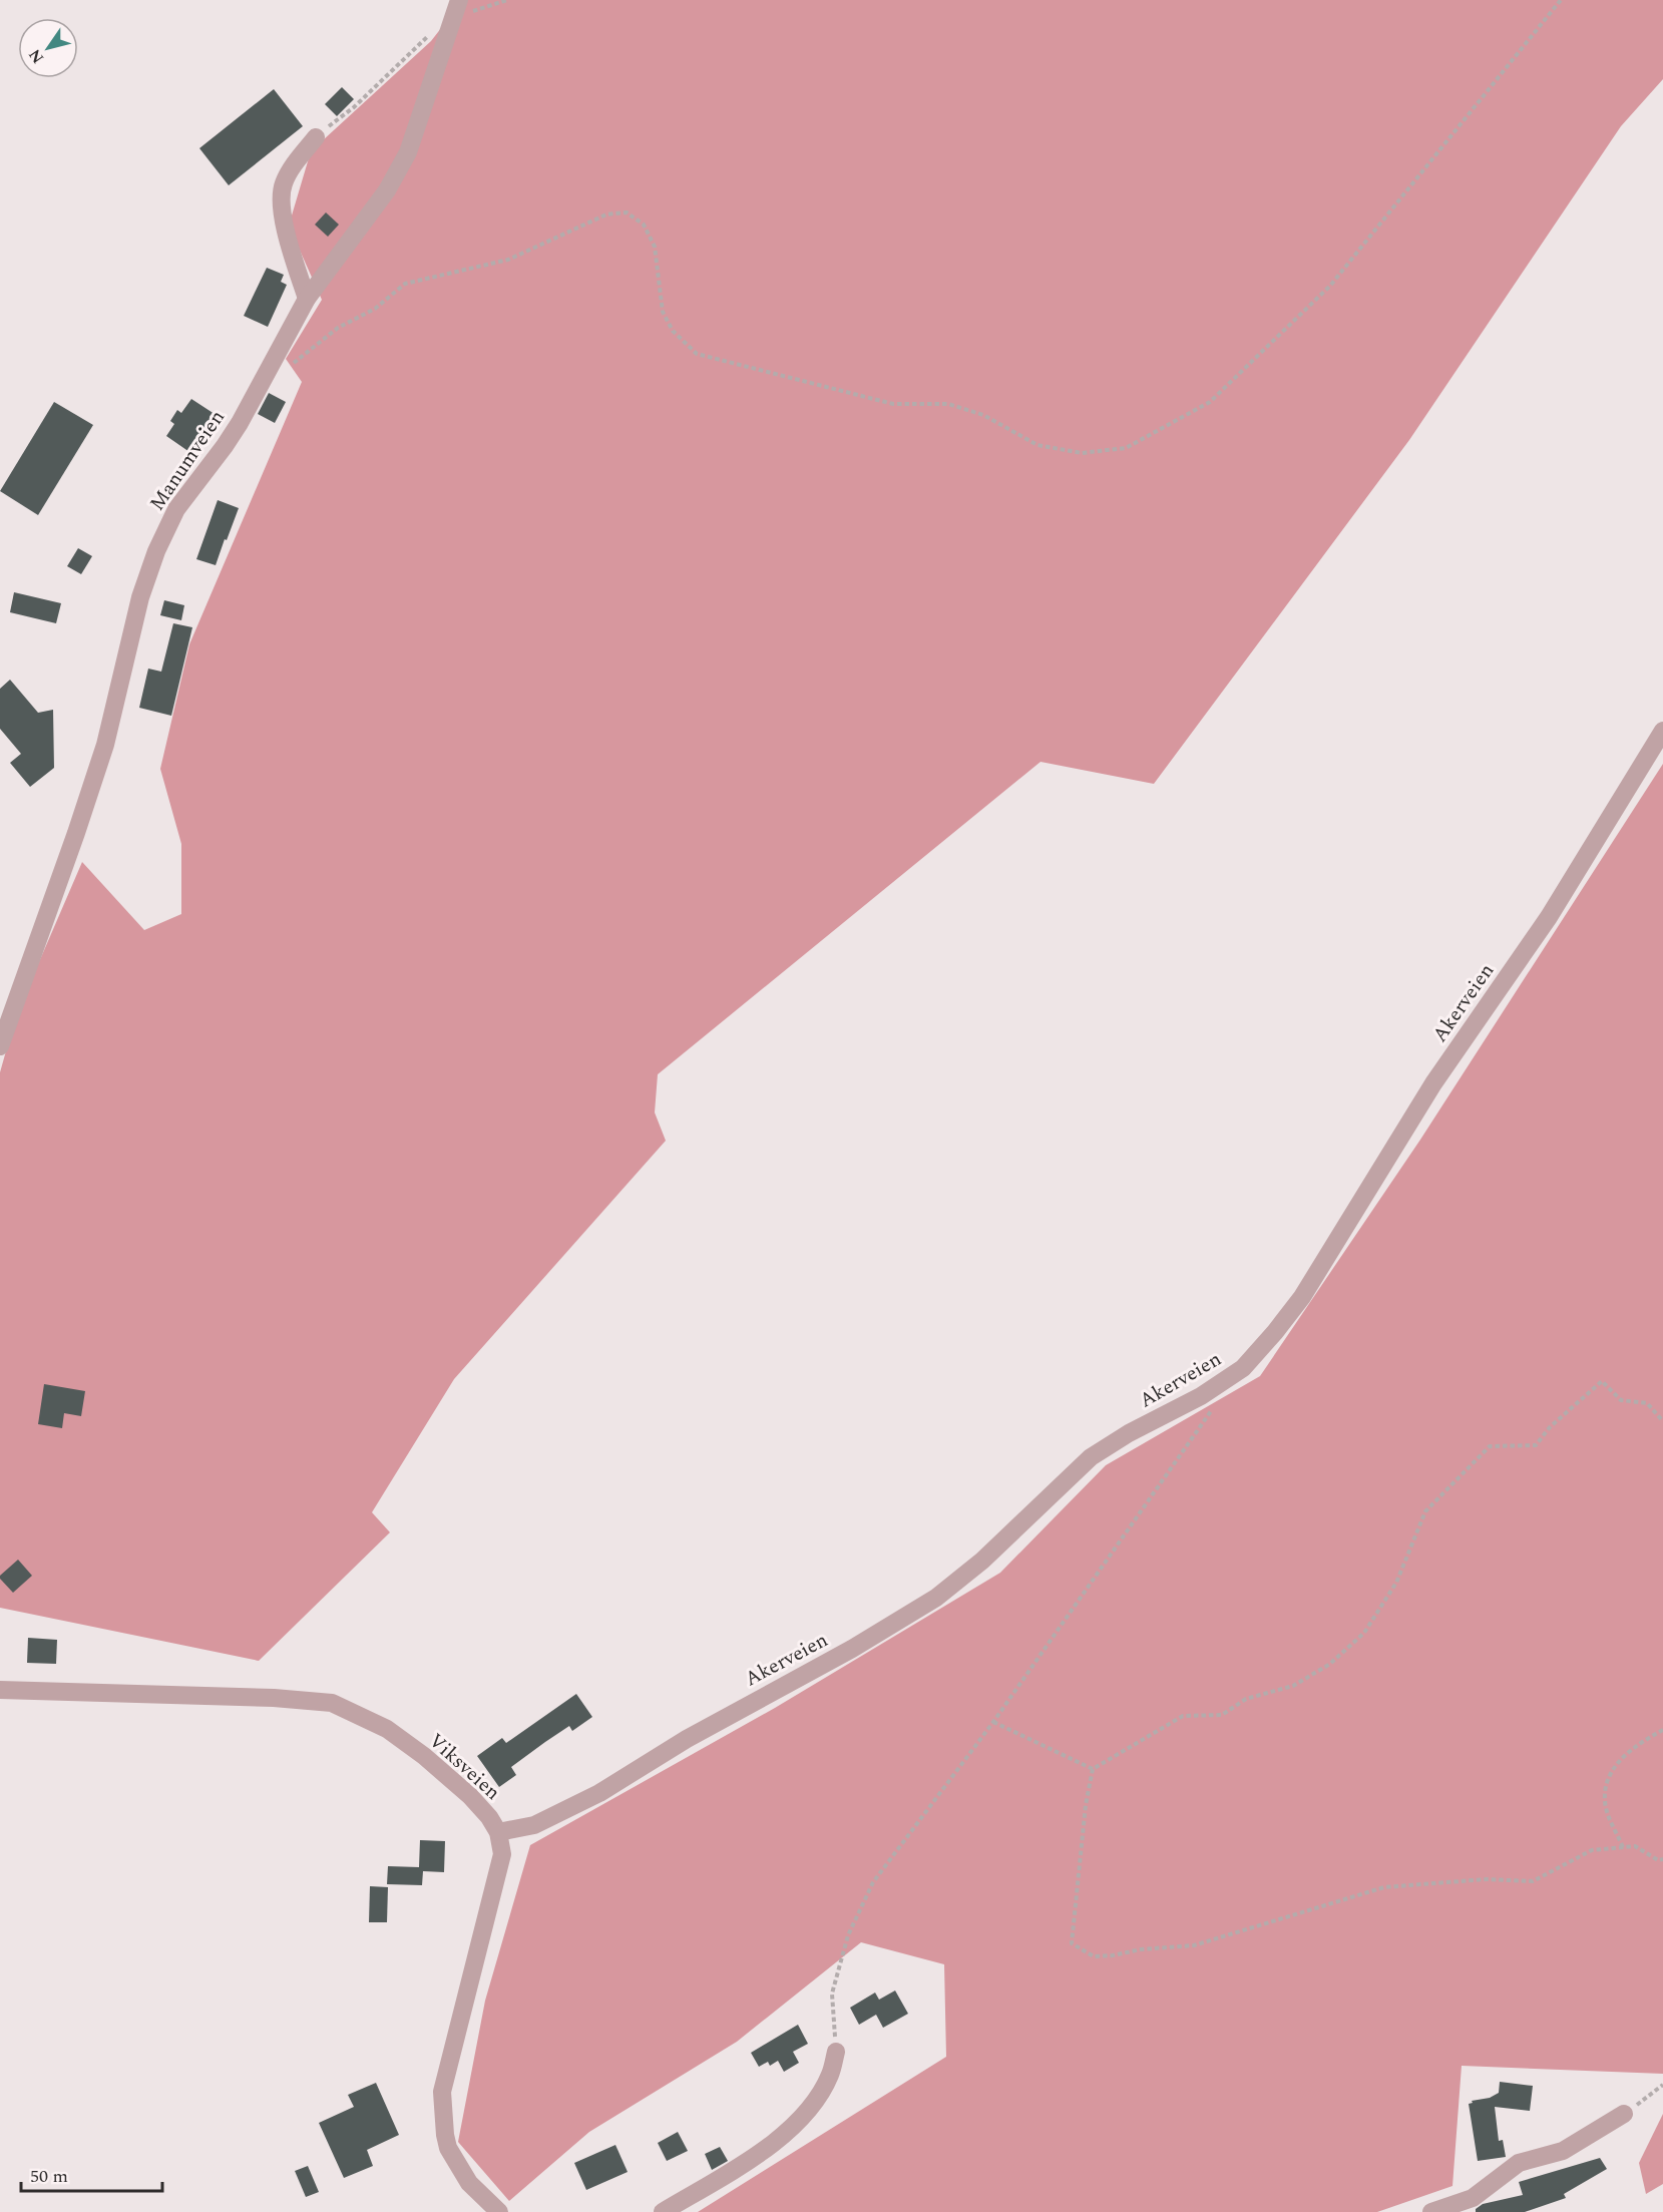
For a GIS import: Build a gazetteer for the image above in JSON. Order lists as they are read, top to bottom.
{
  "streets": {
    "street": ["Manumveien", "Akerveien", "Viksveien"]
  },
  "crossings": [
    ["Akerveien", "Viksveien"]
  ],
  "scale_bar": "50 m",
  "north": "bottom left"
}
